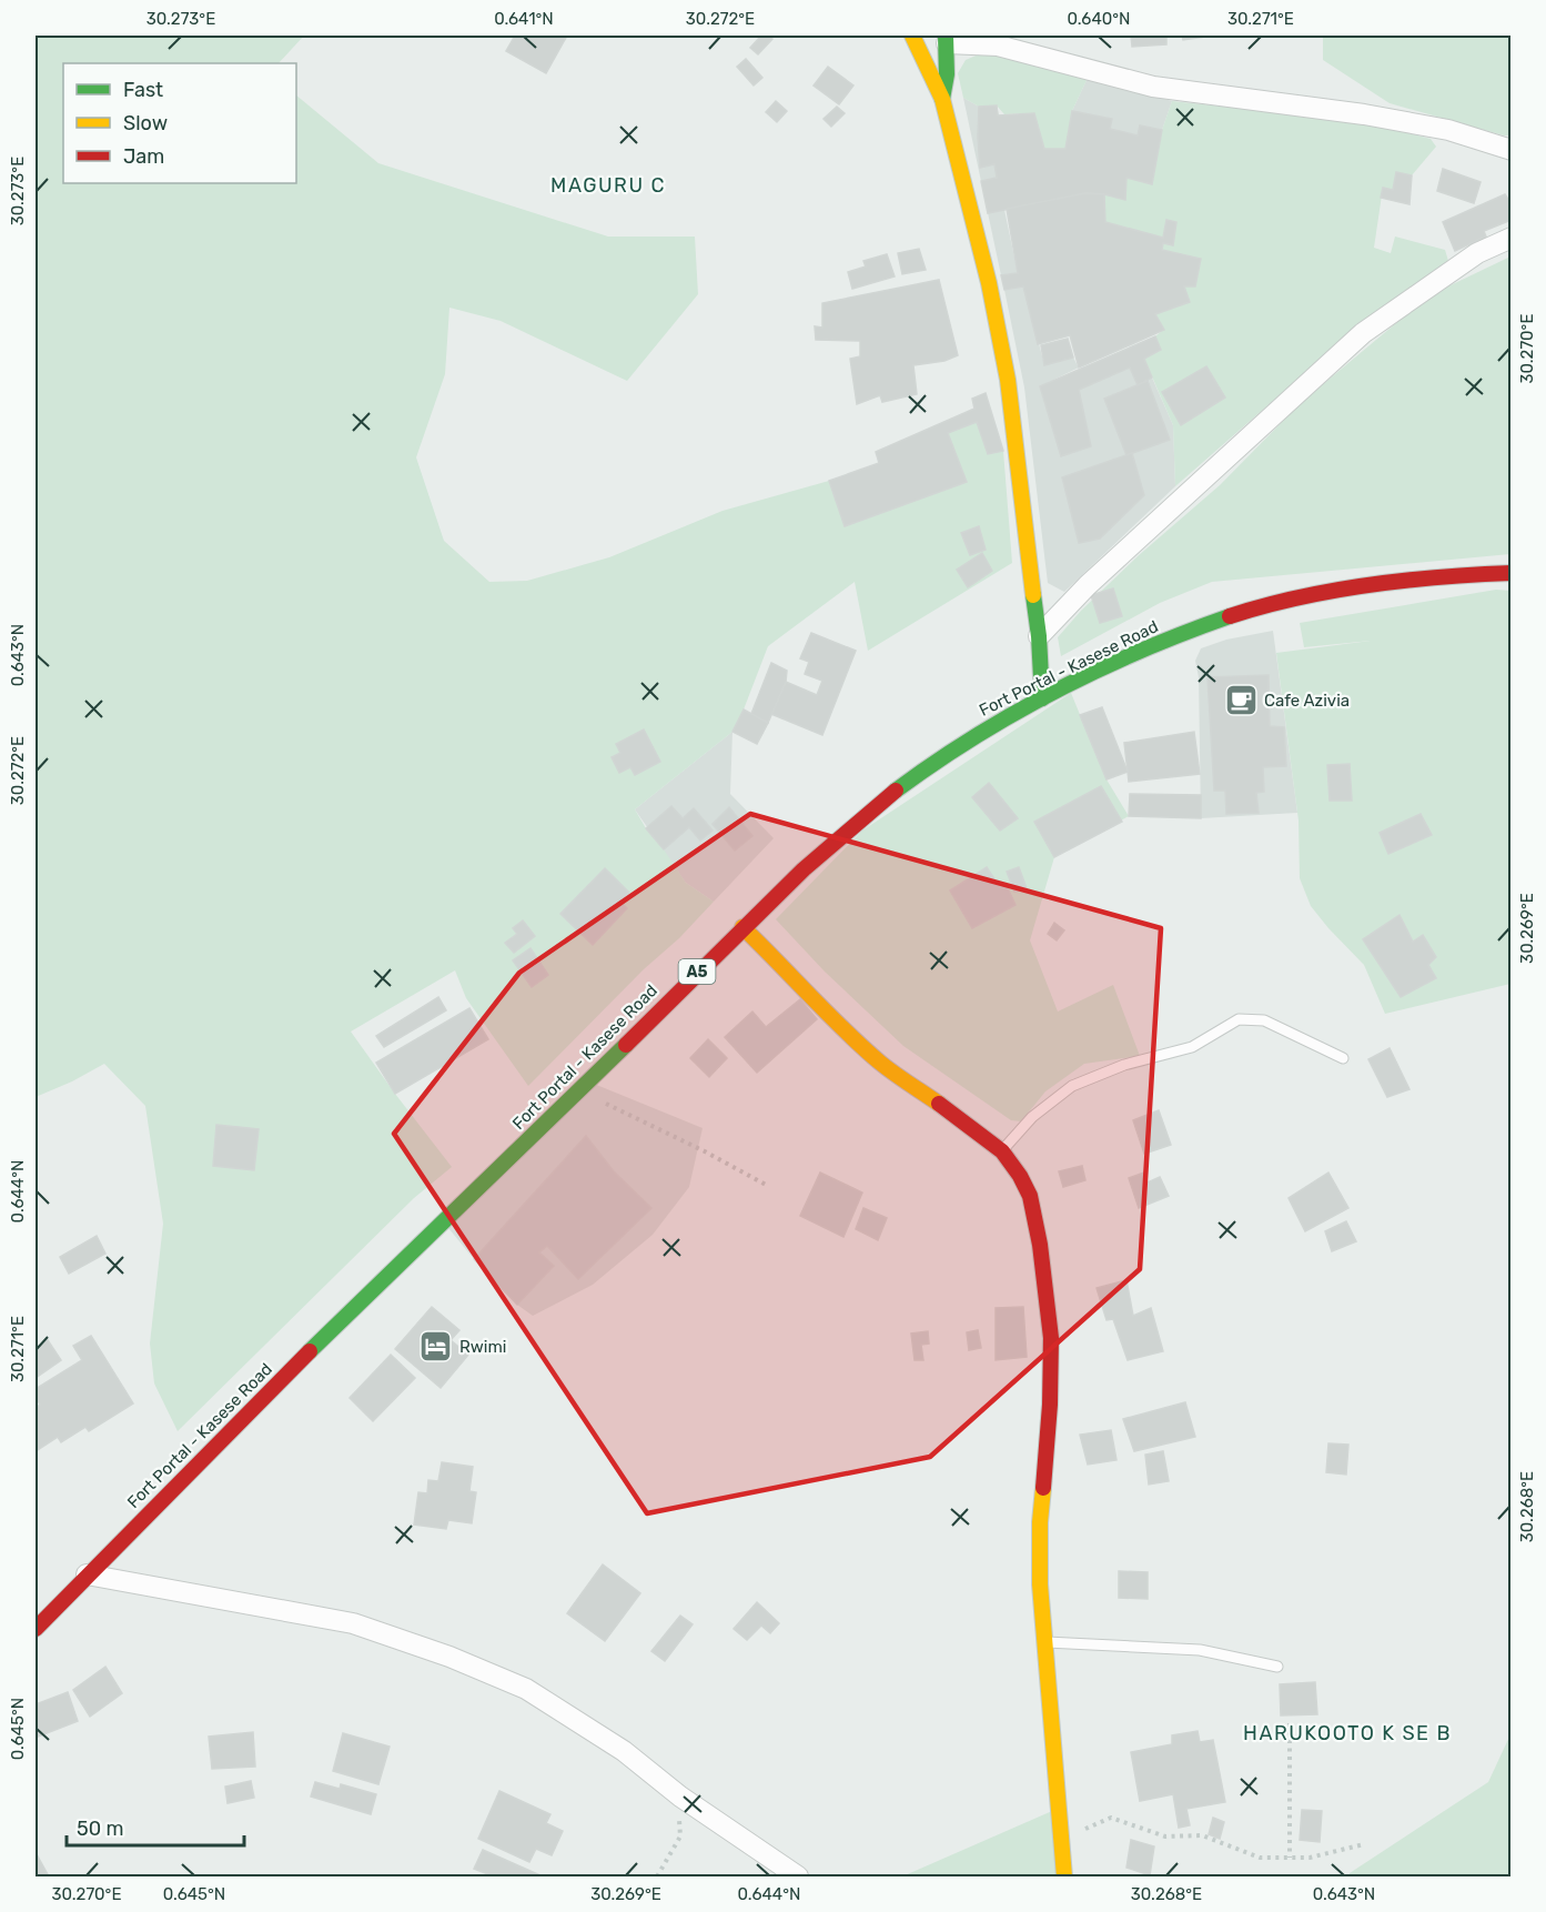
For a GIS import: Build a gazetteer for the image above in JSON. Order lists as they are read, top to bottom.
{
  "streets": {
    "main road": ["Fort Portal - Kasese Road", "A5"]
  },
  "districts": ["MAGURU C", "HARUKOOTO K SE B"],
  "places": {
    "cafe": ["Cafe Azivia"],
    "hotel": ["Rwimi"]
  },
  "legend": ["Fast", "Slow", "Jam"],
  "scale_bar": "50 m",
  "coordinates": [
    "30.273°E",
    "0.641°N",
    "30.272°E",
    "0.640°N",
    "30.271°E",
    "30.270°E",
    "0.643°N",
    "30.269°E",
    "0.644°N",
    "30.268°E",
    "0.645°N"
  ]
}
